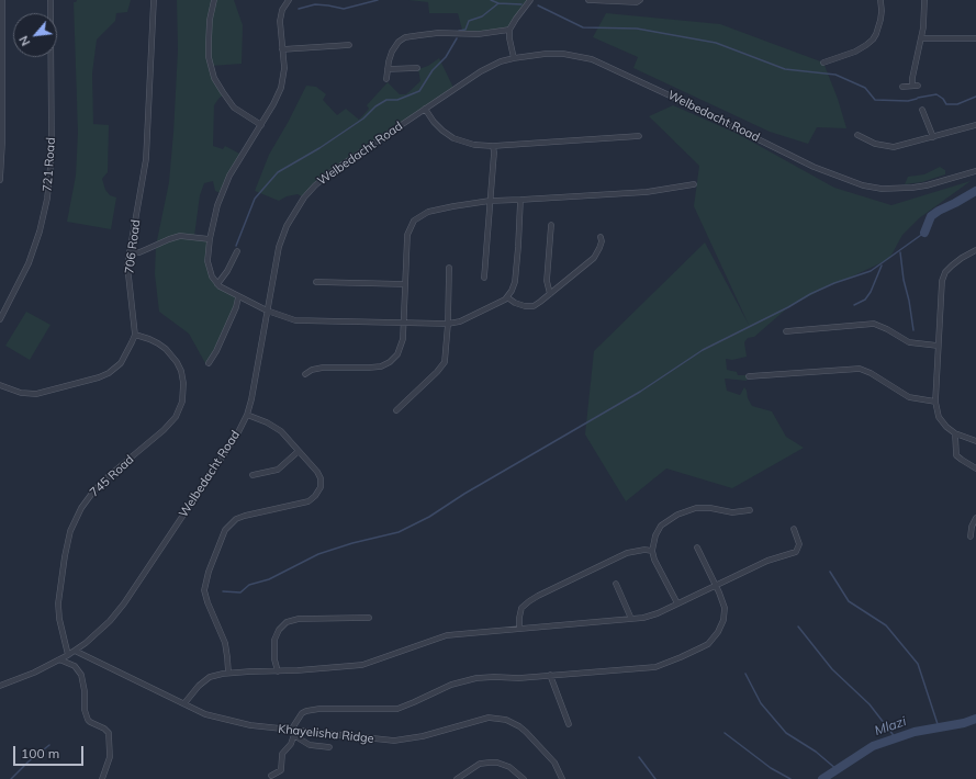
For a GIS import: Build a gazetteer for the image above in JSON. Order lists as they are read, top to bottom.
{
  "streets": {
    "street": [
      "Welbedacht Road",
      "721 Road",
      "706 Road",
      "745 Road",
      "Khayelisha Ridge"
    ]
  },
  "crossings": [
    ["Welbedacht Road", "745 Road"],
    ["Welbedacht Road", "Khayelisha Ridge"],
    ["706 Road", "745 Road"]
  ],
  "water": ["Mlazi"],
  "scale_bar": "100 m",
  "north": "bottom left"
}
